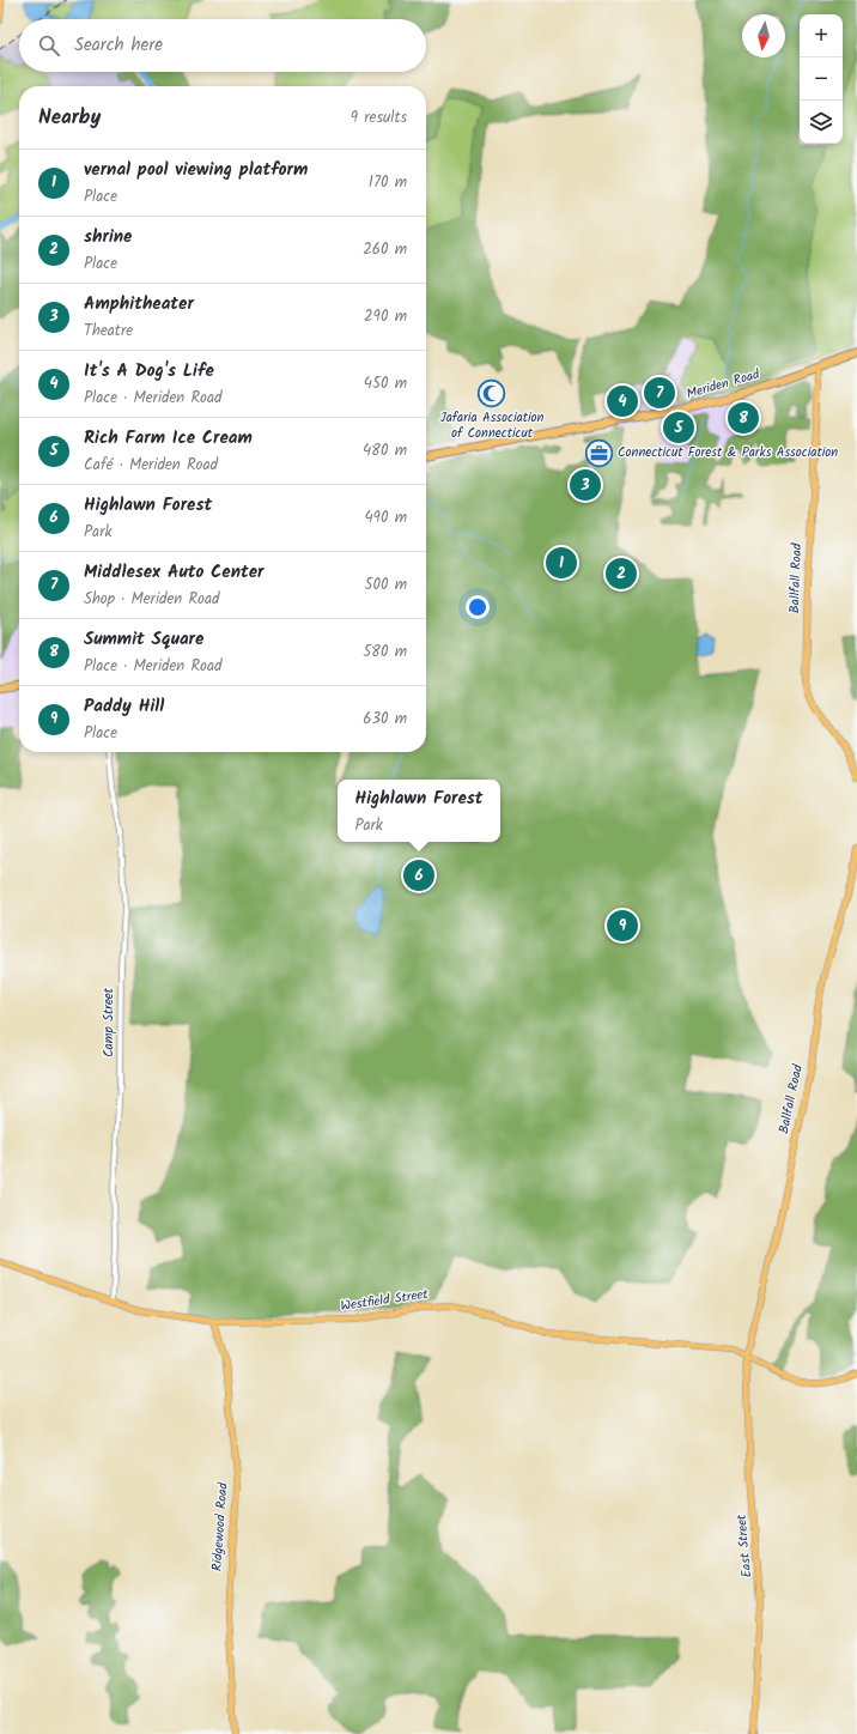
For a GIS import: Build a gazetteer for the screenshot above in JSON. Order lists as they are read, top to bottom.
{
  "streets": {
    "highway": ["Meriden Road"],
    "main road": [
      "Ballfall Road",
      "Westfield Street",
      "Ridgewood Road",
      "East Street"
    ],
    "street": ["Camp Street"]
  },
  "crossings": [
    ["Meriden Road", "Ballfall Road"],
    ["Ballfall Road", "Westfield Street"],
    ["Ballfall Road", "East Street"],
    ["Camp Street", "Westfield Street"],
    ["Westfield Street", "Ridgewood Road"],
    ["Westfield Street", "East Street"]
  ],
  "places": {
    "mosque": ["Jafaria Association of Connecticut"],
    "office": ["Connecticut Forest & Parks Association"]
  },
  "north": "bottom",
  "page": {
    "map_buttons": ["+", "−"],
    "search": "Search here",
    "heading": ["Nearby", "9 results"],
    "list": [
      {
        "mark": "1",
        "name": "vernal pool viewing platform",
        "note": "Place",
        "value": "170 m"
      },
      {
        "mark": "2",
        "name": "shrine",
        "note": "Place",
        "value": "260 m"
      },
      {
        "mark": "3",
        "name": "Amphitheater",
        "note": "Theatre",
        "value": "290 m"
      },
      {
        "mark": "4",
        "name": "It's A Dog's Life",
        "note": "Place · Meriden Road",
        "value": "450 m"
      },
      {
        "mark": "5",
        "name": "Rich Farm Ice Cream",
        "note": "Café · Meriden Road",
        "value": "480 m"
      },
      {
        "mark": "6",
        "name": "Highlawn Forest",
        "note": "Park",
        "value": "490 m"
      },
      {
        "mark": "7",
        "name": "Middlesex Auto Center",
        "note": "Shop · Meriden Road",
        "value": "500 m"
      },
      {
        "mark": "8",
        "name": "Summit Square",
        "note": "Place · Meriden Road",
        "value": "580 m"
      },
      {
        "mark": "9",
        "name": "Paddy Hill",
        "note": "Place",
        "value": "630 m"
      }
    ],
    "pins": [
      "7",
      "4",
      "8",
      "5",
      "3",
      "1",
      "2",
      "6",
      "9"
    ],
    "popup": ["Highlawn Forest", "Park"]
  }
}
